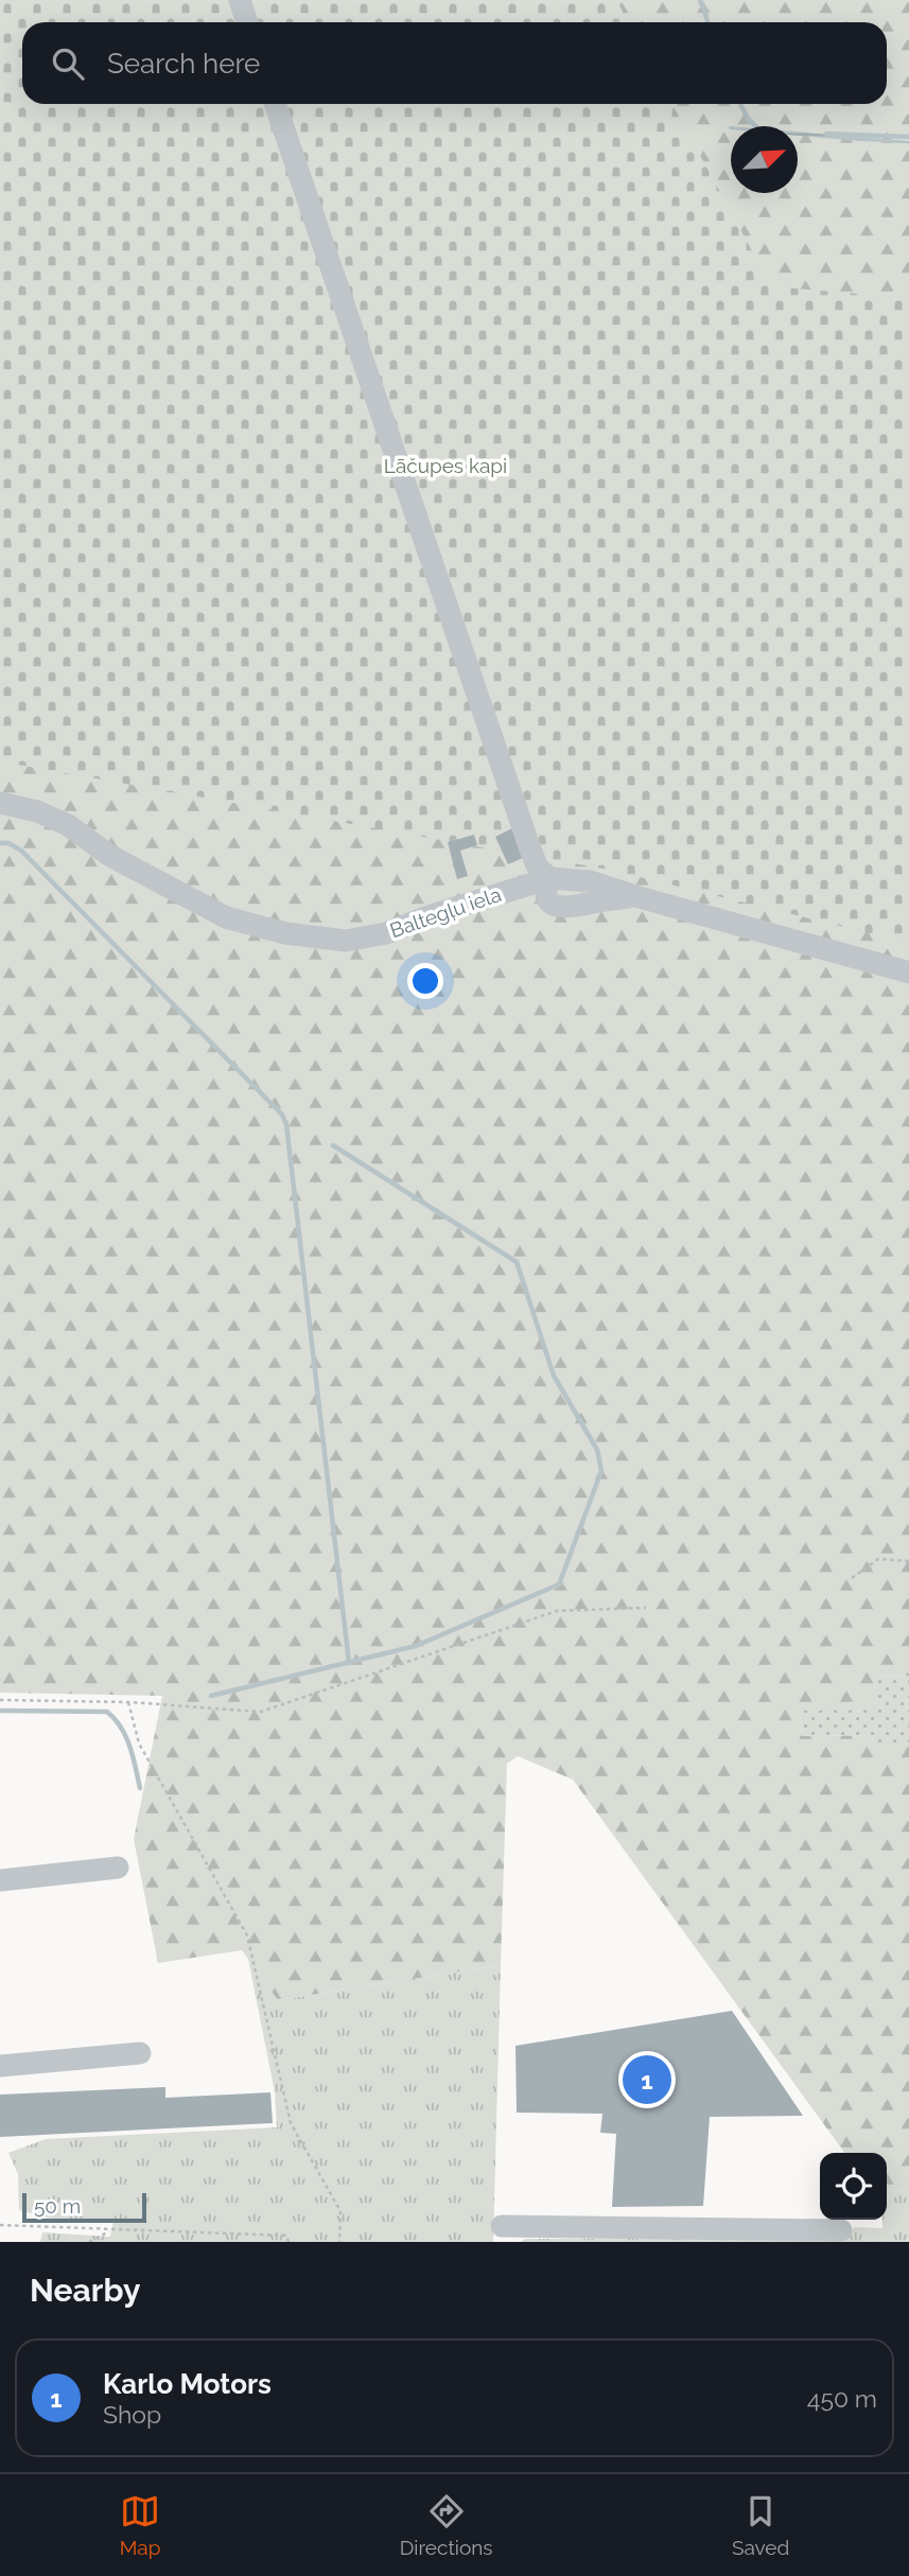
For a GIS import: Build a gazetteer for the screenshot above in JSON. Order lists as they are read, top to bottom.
{
  "streets": {
    "street": ["Baltegļu iela"]
  },
  "parks": ["Lāčupes kapi"],
  "scale_bar": "50 m",
  "north": "top right",
  "page": {
    "search": "Search here",
    "pins": "1",
    "scale": "50 m",
    "heading": "Nearby",
    "list": [
      {
        "mark": "1",
        "name": "Karlo Motors",
        "note": "Shop",
        "value": "450 m"
      }
    ],
    "nav": ["Map", "Directions", "Saved"]
  }
}
